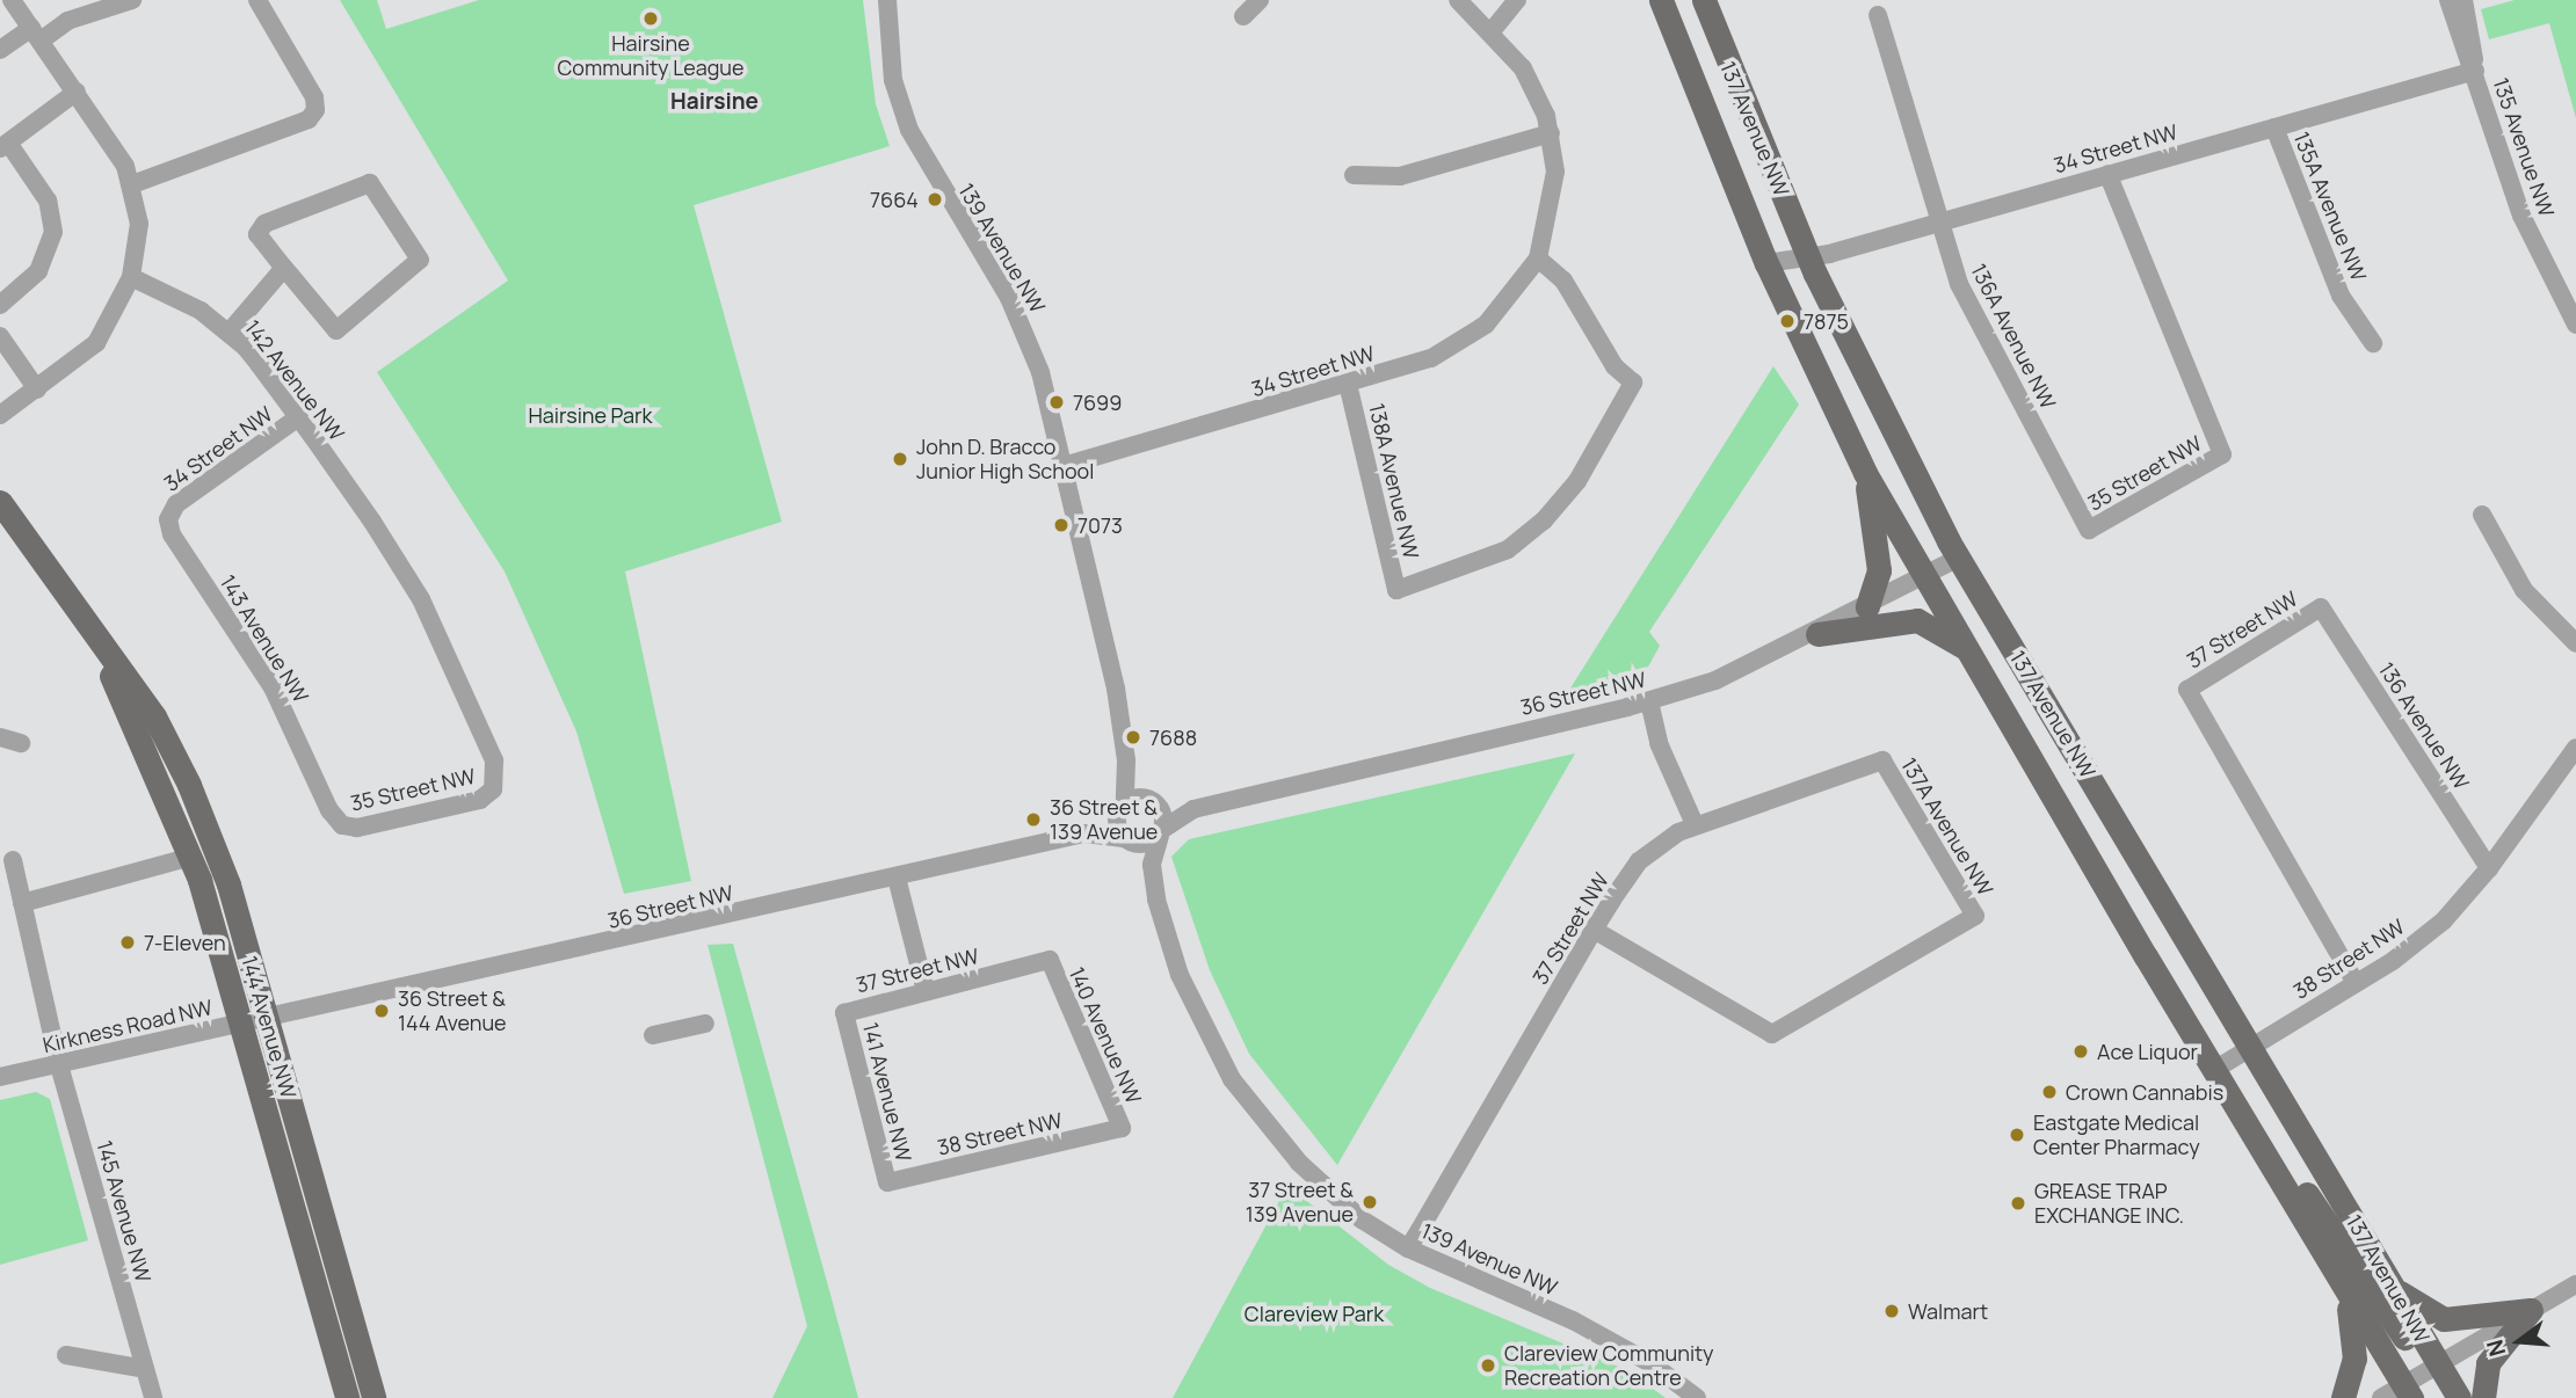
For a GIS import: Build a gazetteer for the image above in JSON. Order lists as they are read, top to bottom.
{
  "streets": {
    "main road": ["137 Avenue NW", "144 Avenue NW"],
    "street": [
      "135 Avenue NW",
      "34 Street NW",
      "135A Avenue NW",
      "139 Avenue NW",
      "136A Avenue NW",
      "142 Avenue NW",
      "35 Street NW",
      "138A Avenue NW",
      "37 Street NW",
      "143 Avenue NW",
      "36 Street NW",
      "136 Avenue NW",
      "137A Avenue NW",
      "38 Street NW",
      "Kirkness Road NW",
      "140 Avenue NW",
      "141 Avenue NW",
      "145 Avenue NW"
    ]
  },
  "crossings": [
    ["137 Avenue NW", "34 Street NW"],
    ["137 Avenue NW", "36 Street NW"],
    ["137 Avenue NW", "38 Street NW"],
    ["135 Avenue NW", "34 Street NW"],
    ["34 Street NW", "135A Avenue NW"],
    ["34 Street NW", "139 Avenue NW"],
    ["34 Street NW", "136A Avenue NW"],
    ["34 Street NW", "142 Avenue NW"],
    ["34 Street NW", "35 Street NW"],
    ["34 Street NW", "138A Avenue NW"],
    ["34 Street NW", "143 Avenue NW"],
    ["139 Avenue NW", "37 Street NW"],
    ["139 Avenue NW", "36 Street NW"],
    ["136A Avenue NW", "35 Street NW"],
    ["142 Avenue NW", "35 Street NW"],
    ["35 Street NW", "143 Avenue NW"],
    ["37 Street NW", "136 Avenue NW"],
    ["37 Street NW", "137A Avenue NW"],
    ["37 Street NW", "38 Street NW"],
    ["37 Street NW", "140 Avenue NW"],
    ["37 Street NW", "141 Avenue NW"],
    ["36 Street NW", "Kirkness Road NW"],
    ["36 Street NW", "144 Avenue NW"],
    ["136 Avenue NW", "38 Street NW"],
    ["38 Street NW", "140 Avenue NW"],
    ["38 Street NW", "141 Avenue NW"],
    ["Kirkness Road NW", "144 Avenue NW"],
    ["Kirkness Road NW", "145 Avenue NW"]
  ],
  "districts": ["Hairsine"],
  "parks": ["Hairsine Park", "Clareview Park"],
  "places": [
    "Hairsine Community League",
    "7664",
    "7875",
    "7699",
    "John D. Bracco Junior High School",
    "7073",
    "7688",
    "36 Street & 139 Avenue",
    "7-Eleven",
    "36 Street & 144 Avenue",
    "Ace Liquor",
    "Crown Cannabis",
    "Eastgate Medical Center Pharmacy",
    "37 Street & 139 Avenue",
    "GREASE TRAP EXCHANGE INC.",
    "Walmart",
    "Clareview Community Recreation Centre"
  ],
  "north": "left"
}
